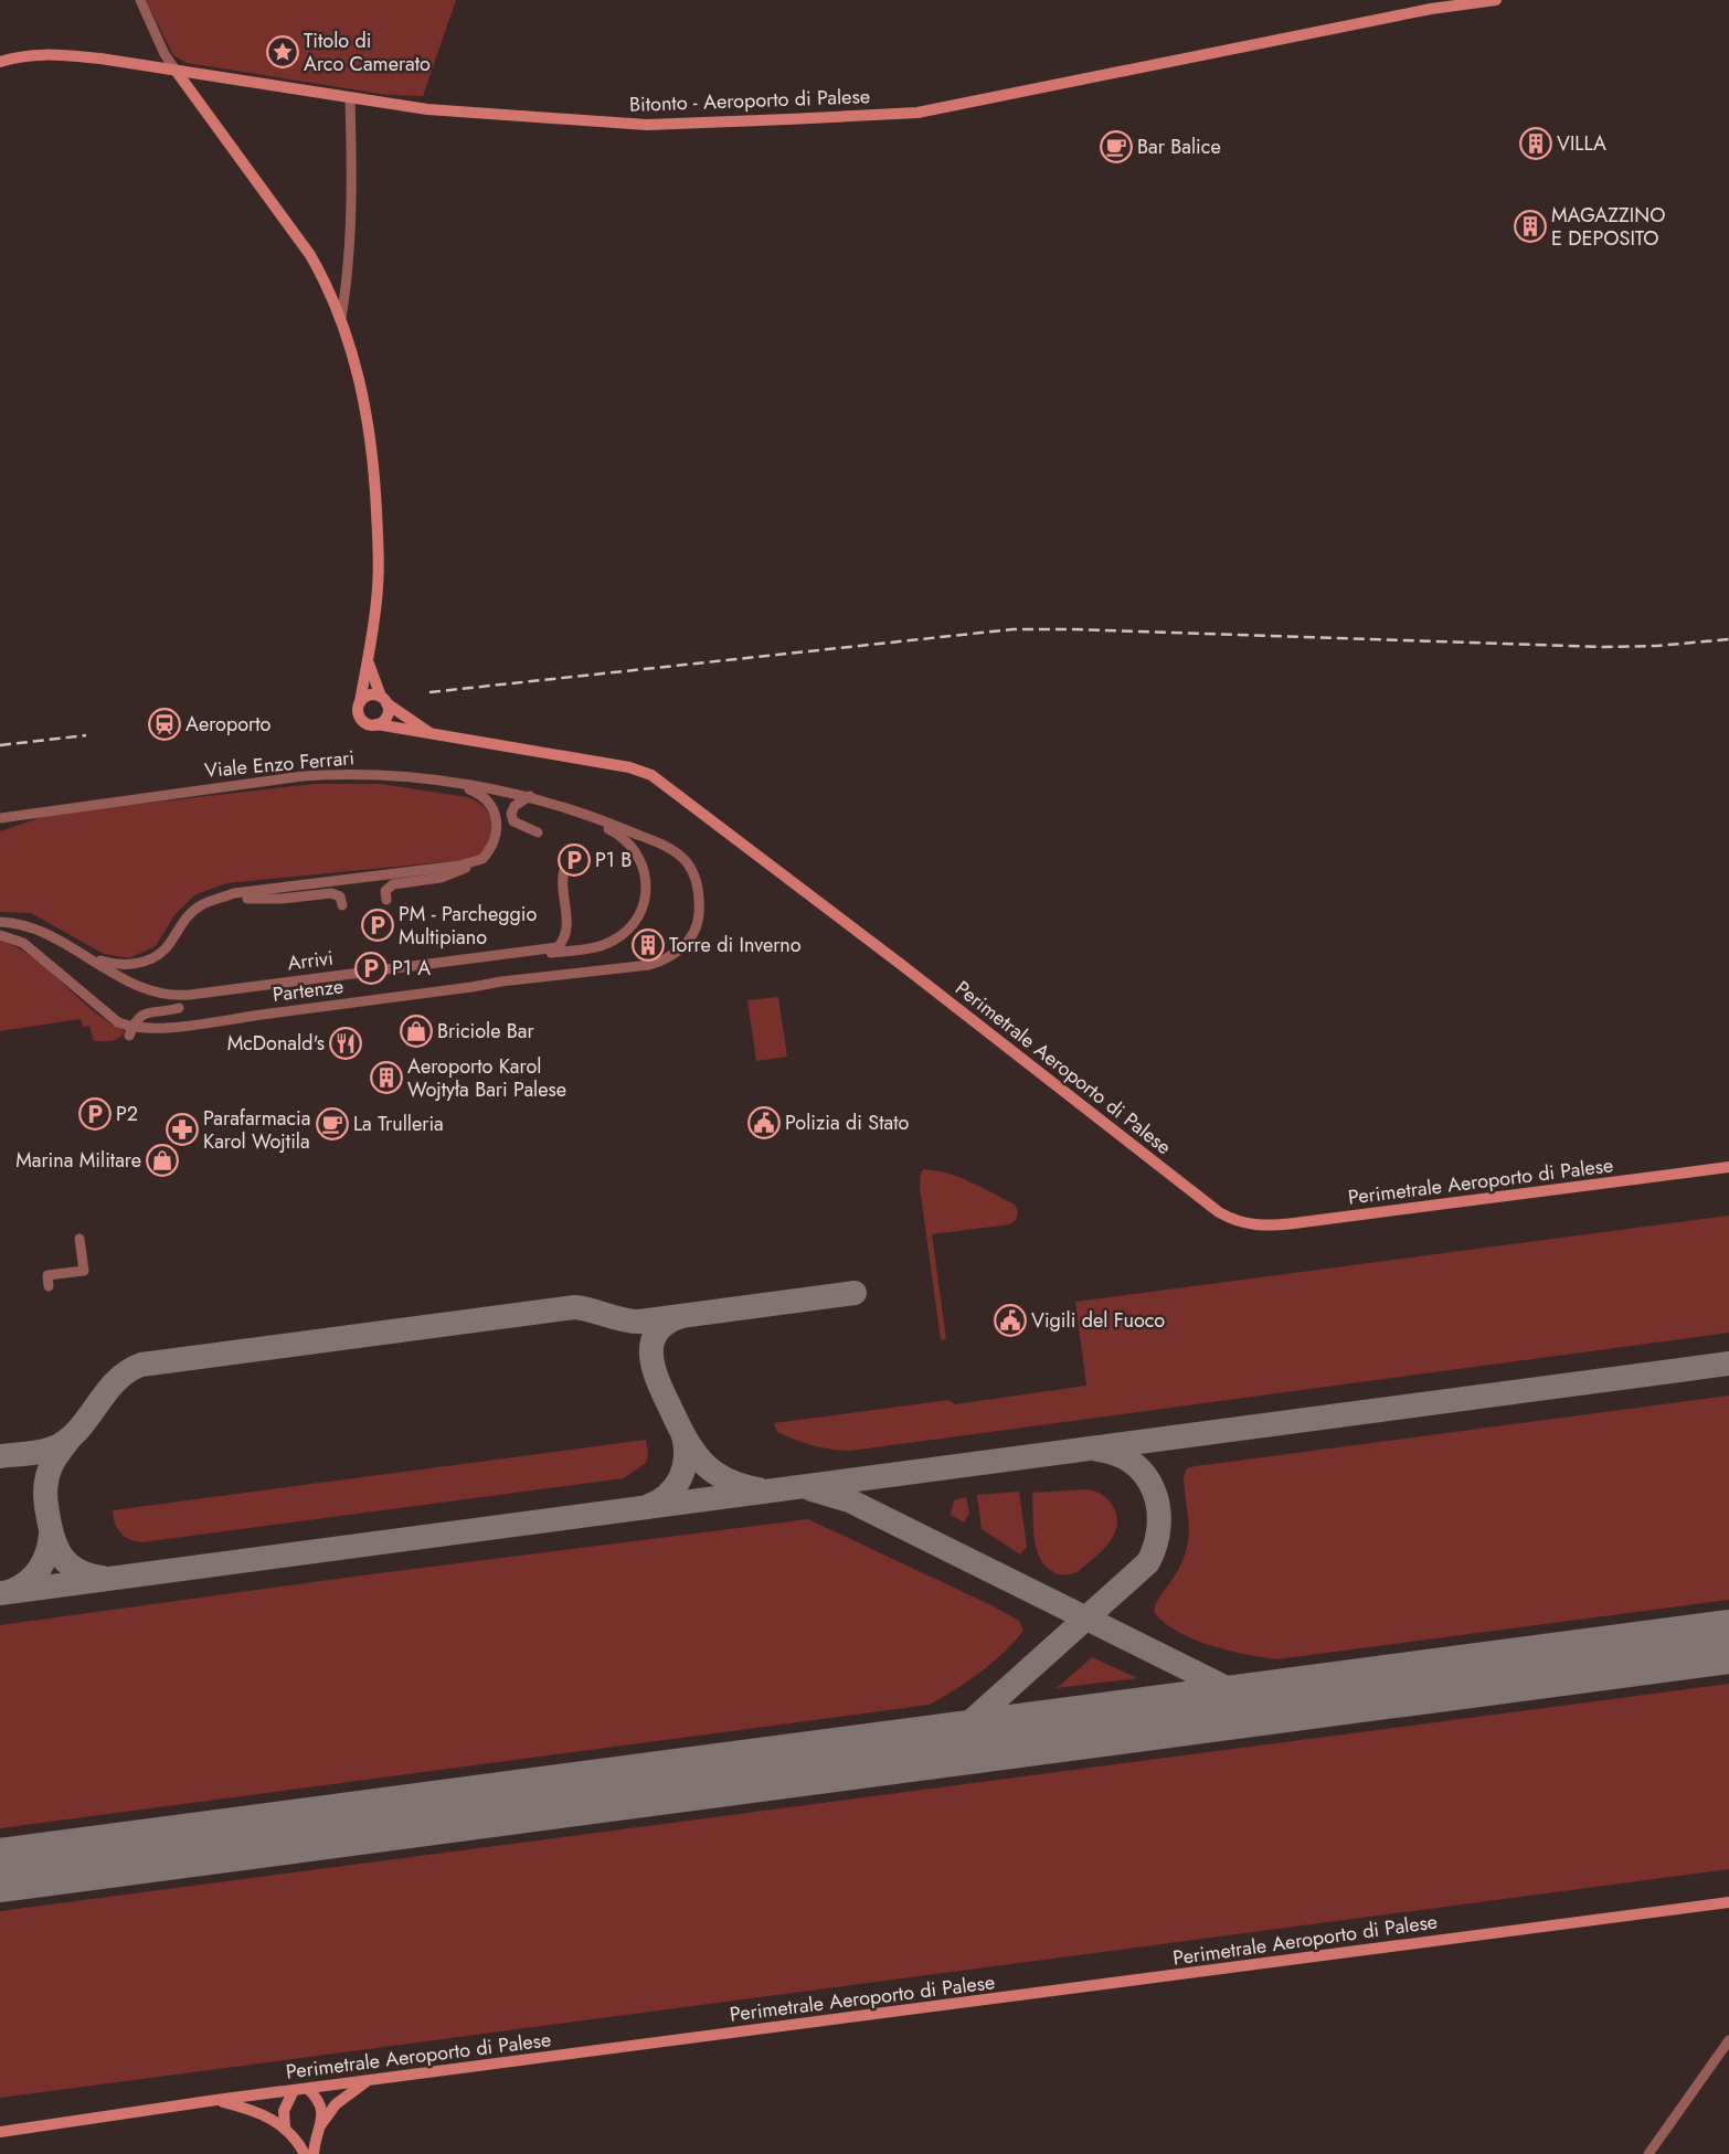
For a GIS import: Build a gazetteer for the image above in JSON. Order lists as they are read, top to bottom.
{
  "streets": {
    "street": [
      "Bitonto - Aeroporto di Palese",
      "Viale Enzo Ferrari",
      "Arrivi",
      "Partenze",
      "Perimetrale Aeroporto di Palese"
    ]
  },
  "crossings": [
    ["Viale Enzo Ferrari", "Partenze"]
  ],
  "places": {
    "place": ["Titolo di Arco Camerato"],
    "building": [
      "VILLA",
      "MAGAZZINO E DEPOSITO",
      "Torre di Inverno",
      "Aeroporto Karol Wojtyła Bari Palese"
    ],
    "cafe": ["Bar Balice", "La Trulleria"],
    "station": ["Aeroporto"],
    "parking": [
      "P1 B",
      "PM - Parcheggio Multipiano",
      "P1 A",
      "P2"
    ],
    "shop": ["Briciole Bar", "Marina Militare"],
    "restaurant": ["McDonald's"],
    "public building": ["Polizia di Stato", "Vigili del Fuoco"],
    "pharmacy": ["Parafarmacia Karol Wojtila"]
  }
}
